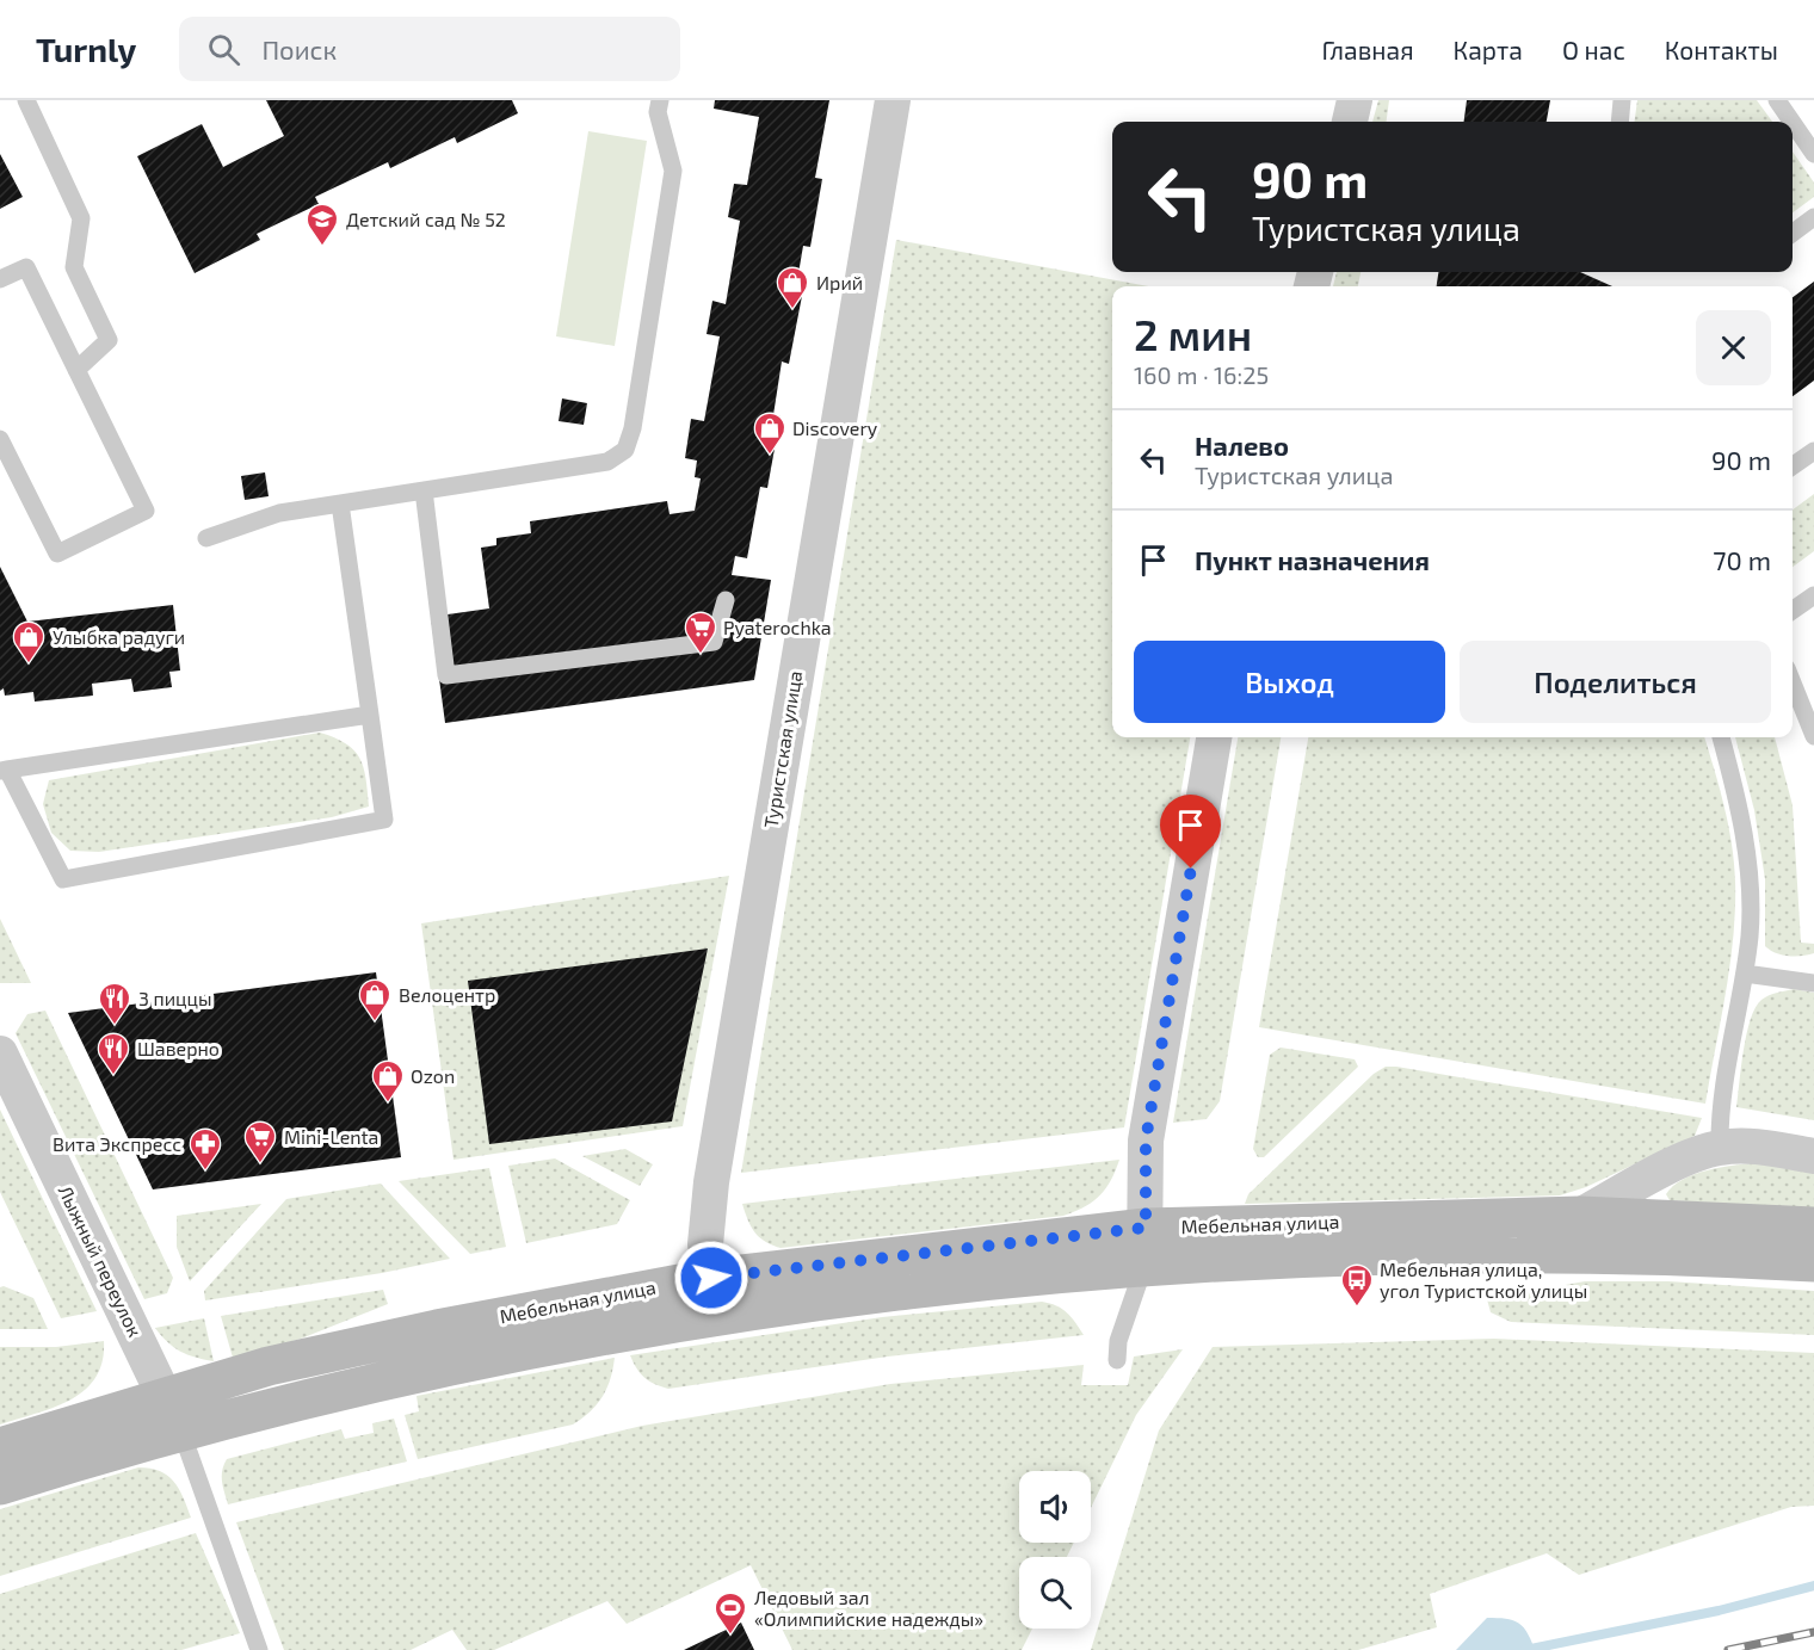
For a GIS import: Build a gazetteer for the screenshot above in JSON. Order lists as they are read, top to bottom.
{
  "streets": {
    "street": ["Туристская улица", "Мебельная улица", "Лыжный переулок"]
  },
  "crossings": [
    ["Туристская улица", "Мебельная улица"],
    ["Мебельная улица", "Лыжный переулок"]
  ],
  "places": {
    "school or university": ["Детский сад № 52"],
    "shop": [
      "Ирий",
      "Discovery",
      "Улыбка радуги",
      "Велоцентр",
      "Ozon"
    ],
    "supermarket": ["Pyaterochka", "Mini-Lenta"],
    "restaurant": ["3 пиццы", "Шаверно"],
    "pharmacy": ["Вита Экспресс"],
    "bus stop": ["Мебельная улица, угол Туристской улицы"],
    "sports": ["Ледовый зал «Олимпийские надежды»"]
  },
  "page": {
    "header": "Turnly",
    "search": "Поиск",
    "nav": [
      "Главная",
      "Карта",
      "О нас",
      "Контакты"
    ],
    "turn": ["90 m", "Туристская улица"],
    "heading": ["2 мин", "160 m · 16:25"],
    "list": [
      {
        "name": "Налево",
        "note": "Туристская улица",
        "value": "90 m"
      },
      {
        "name": "Пункт назначения",
        "value": "70 m"
      }
    ],
    "buttons": ["Выход", "Поделиться"]
  }
}
